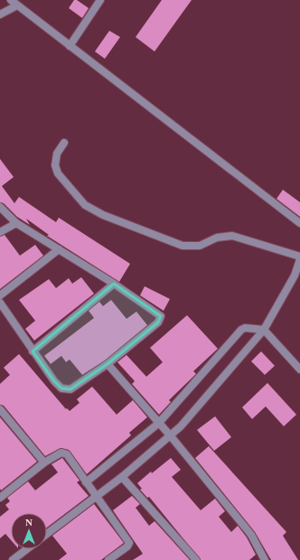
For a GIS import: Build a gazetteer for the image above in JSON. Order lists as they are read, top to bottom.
{
  "north": "top"
}
